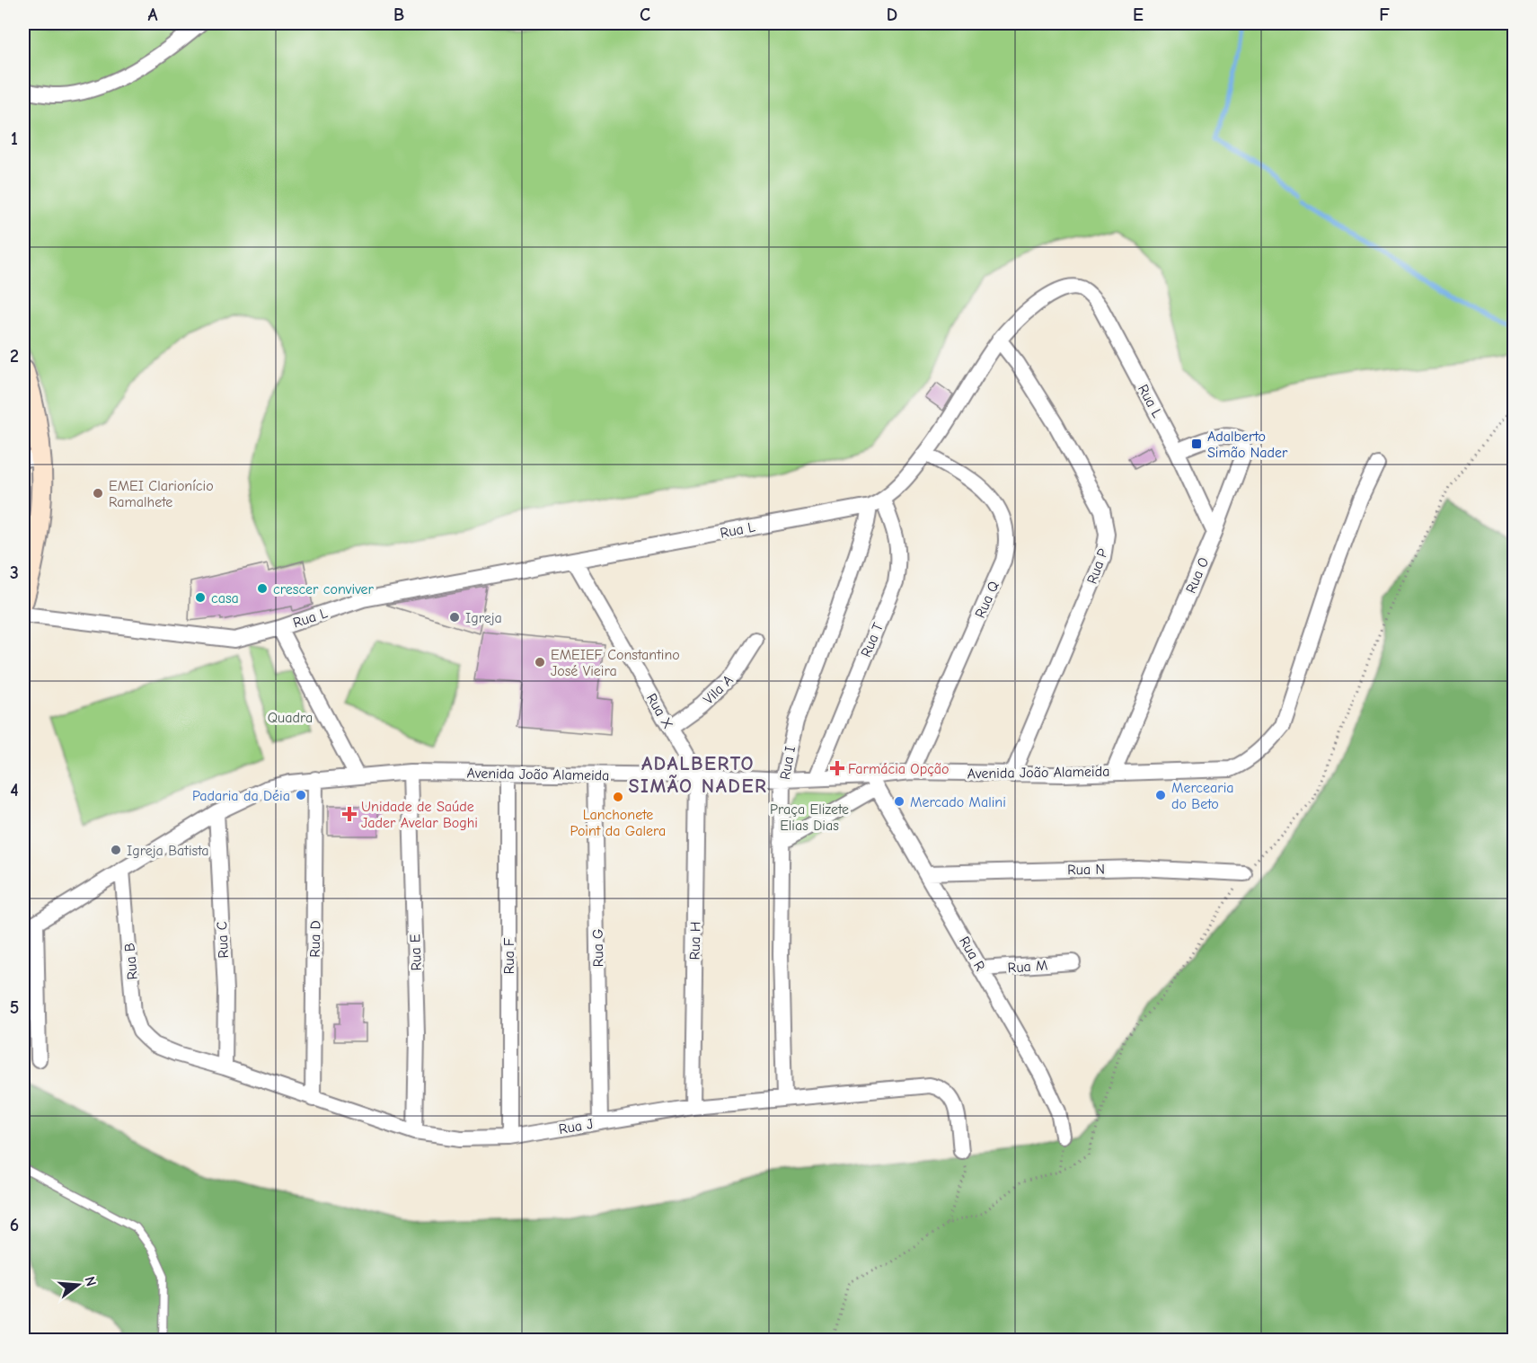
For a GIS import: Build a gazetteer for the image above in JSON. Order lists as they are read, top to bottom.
{
  "streets": {
    "street": [
      "Rua L",
      "Rua P",
      "Rua O",
      "Rua Q",
      "Rua T",
      "Vila A",
      "Rua X",
      "Rua I",
      "Avenida João Alameida",
      "Rua N",
      "Rua D",
      "Rua C",
      "Rua H",
      "Rua G",
      "Rua E",
      "Rua R",
      "Rua F",
      "Rua B",
      "Rua M",
      "Rua J"
    ]
  },
  "crossings": [
    ["Rua L", "Rua P"],
    ["Rua L", "Rua O"],
    ["Rua L", "Rua Q"],
    ["Rua L", "Rua T"],
    ["Rua L", "Rua X"],
    ["Rua L", "Rua I"],
    ["Rua P", "Avenida João Alameida"],
    ["Rua O", "Avenida João Alameida"],
    ["Rua Q", "Avenida João Alameida"],
    ["Rua T", "Rua I"],
    ["Rua T", "Avenida João Alameida"],
    ["Vila A", "Rua X"],
    ["Rua X", "Avenida João Alameida"],
    ["Rua X", "Rua H"],
    ["Rua I", "Avenida João Alameida"],
    ["Rua I", "Rua J"],
    ["Avenida João Alameida", "Rua D"],
    ["Avenida João Alameida", "Rua C"],
    ["Avenida João Alameida", "Rua H"],
    ["Avenida João Alameida", "Rua G"],
    ["Avenida João Alameida", "Rua E"],
    ["Avenida João Alameida", "Rua R"],
    ["Avenida João Alameida", "Rua F"],
    ["Avenida João Alameida", "Rua B"],
    ["Rua N", "Rua R"],
    ["Rua D", "Rua J"],
    ["Rua C", "Rua J"],
    ["Rua H", "Rua J"],
    ["Rua G", "Rua J"],
    ["Rua E", "Rua J"],
    ["Rua R", "Rua M"],
    ["Rua F", "Rua J"],
    ["Rua B", "Rua J"]
  ],
  "districts": ["ADALBERTO SIMÃO NADER"],
  "parks": ["Quadra", "Praça Elizete Elias Dias"],
  "places": {
    "transit": ["Adalberto Simão Nader"],
    "other": [
      "EMEI Clarionício Ramalhete",
      "crescer conviver",
      "casa",
      "Igreja",
      "EMEIEF Constantino José Vieira",
      "Padaria da Déia",
      "Mercearia do Beto",
      "Lanchonete Point da Galera",
      "Mercado Malini",
      "Igreja Batista"
    ],
    "health": ["Farmácia Opção", "Unidade de Saúde Jader Avelar Boghi"]
  },
  "north": "right",
  "grid": {
    "columns": [
      "A",
      "B",
      "C",
      "D",
      "E",
      "F"
    ],
    "rows": [
      "1",
      "2",
      "3",
      "4",
      "5",
      "6"
    ]
  }
}
